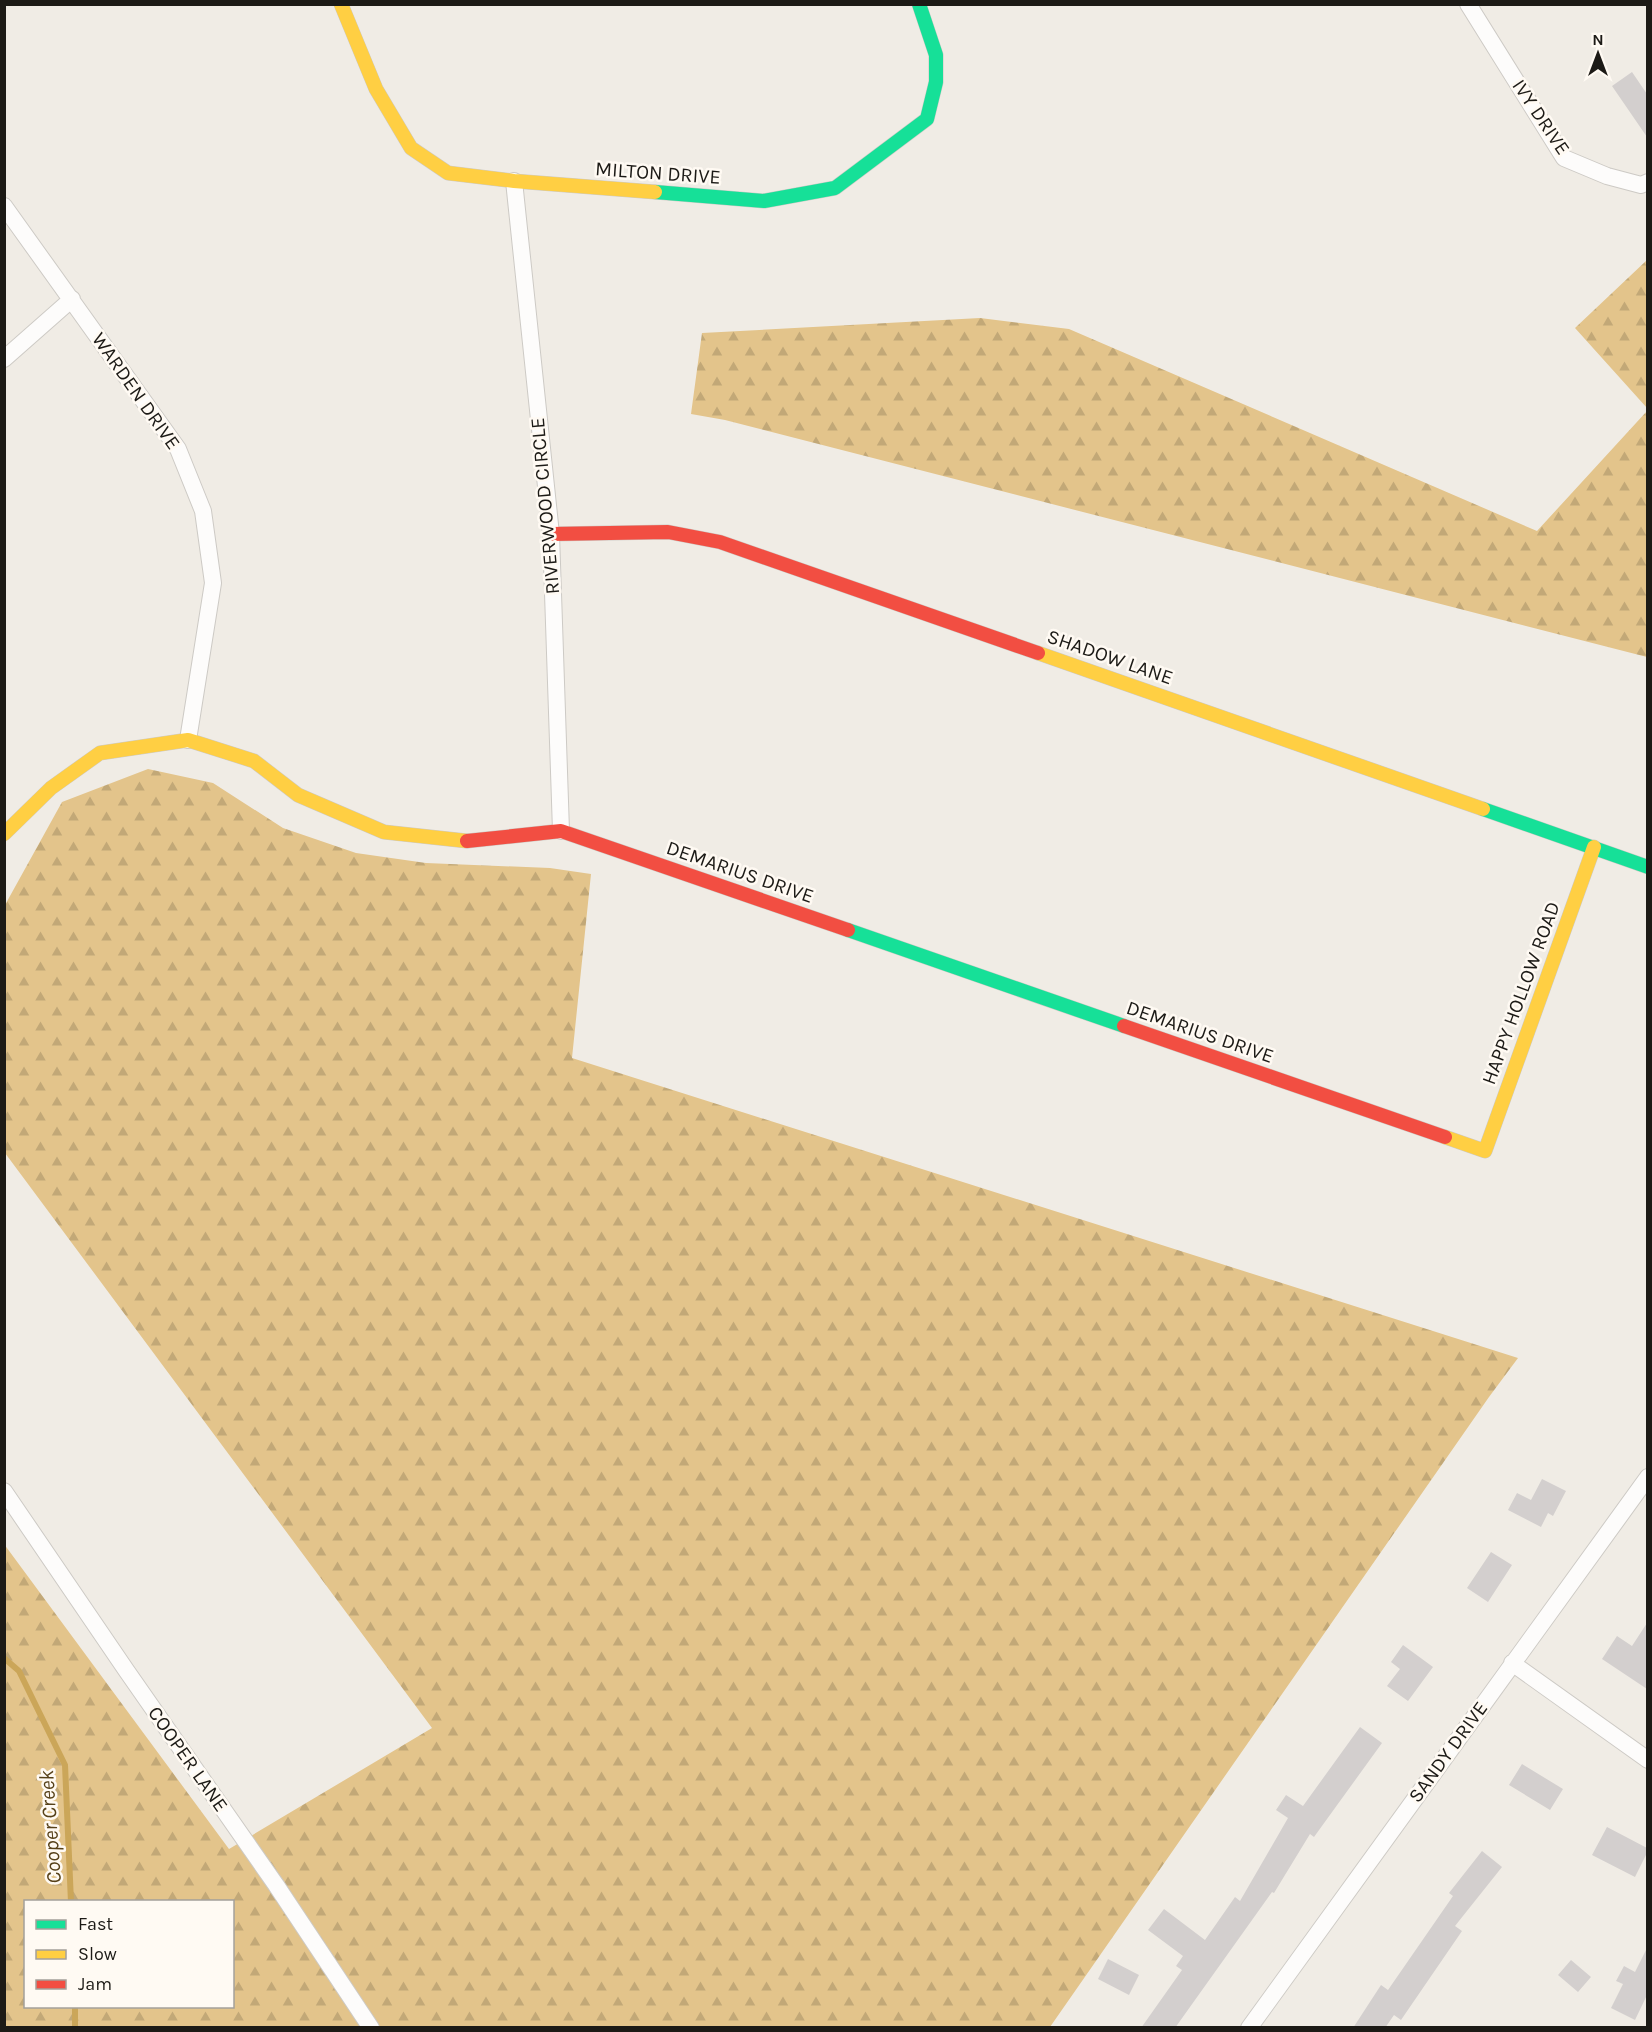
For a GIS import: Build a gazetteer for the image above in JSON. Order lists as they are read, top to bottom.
{
  "streets": {
    "street": [
      "IVY DRIVE",
      "MILTON DRIVE",
      "WARDEN DRIVE",
      "RIVERWOOD CIRCLE",
      "SHADOW LANE",
      "DEMARIUS DRIVE",
      "HAPPY HOLLOW ROAD",
      "SANDY DRIVE",
      "COOPER LANE"
    ]
  },
  "crossings": [
    ["MILTON DRIVE", "RIVERWOOD CIRCLE"],
    ["WARDEN DRIVE", "DEMARIUS DRIVE"],
    ["RIVERWOOD CIRCLE", "SHADOW LANE"],
    ["RIVERWOOD CIRCLE", "DEMARIUS DRIVE"],
    ["SHADOW LANE", "HAPPY HOLLOW ROAD"],
    ["DEMARIUS DRIVE", "HAPPY HOLLOW ROAD"]
  ],
  "water": ["Cooper Creek"],
  "legend": ["Fast", "Slow", "Jam"],
  "north": "top"
}
